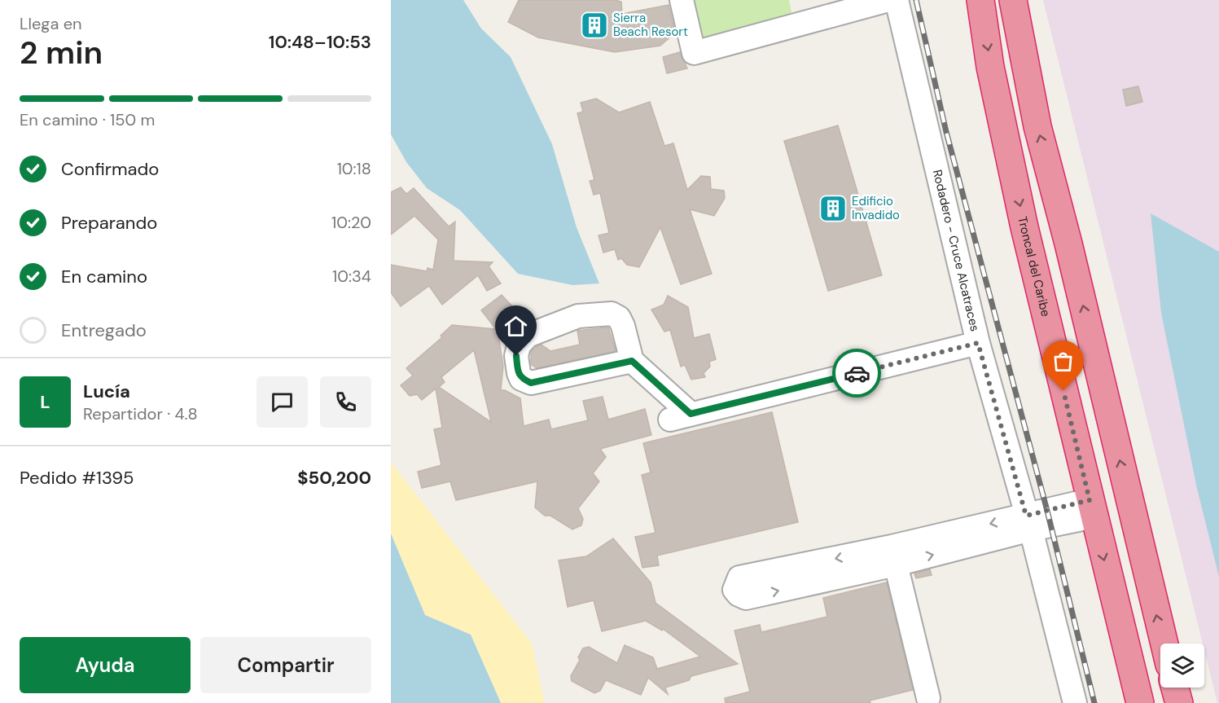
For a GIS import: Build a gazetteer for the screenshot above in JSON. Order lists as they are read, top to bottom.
{
  "streets": {
    "highway": ["Troncal del Caribe"],
    "street": ["Rodadero - Cruce Alcatraces"]
  },
  "places": {
    "building": ["Sierra Beach Resort", "Edificio Invadido"]
  },
  "page": {
    "heading": ["2 min", "Llega en", "10:48–10:53"],
    "panel": [
      "Lucía",
      "Repartidor · 4.8",
      "Pedido #1395",
      "$50,200"
    ],
    "bar": "En camino · 150 m",
    "list": [
      ["Confirmado", "10:18"],
      ["Preparando", "10:20"],
      ["En camino", "10:34"],
      "Entregado"
    ],
    "round": "L",
    "buttons": ["Ayuda", "Compartir"]
  }
}
